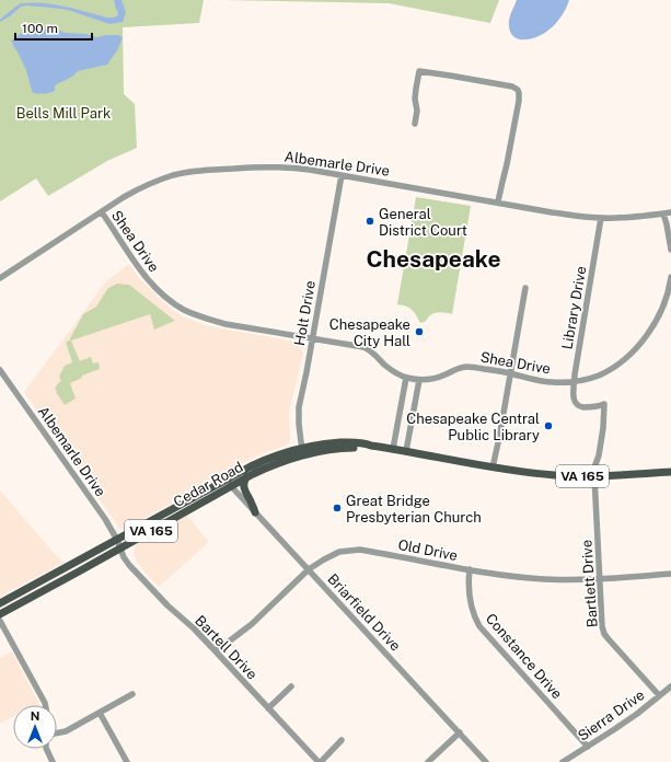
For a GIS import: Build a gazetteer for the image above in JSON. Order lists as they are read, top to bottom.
{
  "streets": {
    "main road": ["VA 165", "Cedar Road"],
    "street": [
      "Albemarle Drive",
      "Shea Drive",
      "Library Drive",
      "Holt Drive",
      "Old Drive",
      "Bartlett Drive",
      "Briarfield Drive",
      "Bartell Drive",
      "Constance Drive",
      "Sierra Drive"
    ]
  },
  "crossings": [
    ["Albemarle Drive", "Shea Drive"],
    ["Albemarle Drive", "Library Drive"],
    ["Albemarle Drive", "Holt Drive"],
    ["Albemarle Drive", "Cedar Road"],
    ["Albemarle Drive", "Bartell Drive"],
    ["Shea Drive", "Library Drive"],
    ["Shea Drive", "Holt Drive"],
    ["Library Drive", "Cedar Road"],
    ["Library Drive", "Bartlett Drive"],
    ["Holt Drive", "Cedar Road"],
    ["Cedar Road", "Bartlett Drive"],
    ["Cedar Road", "Briarfield Drive"],
    ["Cedar Road", "Bartell Drive"],
    ["Old Drive", "Bartlett Drive"],
    ["Old Drive", "Briarfield Drive"],
    ["Old Drive", "Bartell Drive"],
    ["Old Drive", "Constance Drive"],
    ["Bartlett Drive", "Sierra Drive"],
    ["Constance Drive", "Sierra Drive"]
  ],
  "districts": ["Chesapeake"],
  "parks": ["Bells Mill Park"],
  "places": [
    "General District Court",
    "Chesapeake City Hall",
    "Chesapeake Central Public Library",
    "Great Bridge Presbyterian Church"
  ],
  "scale_bar": "100 m",
  "north": "top"
}
